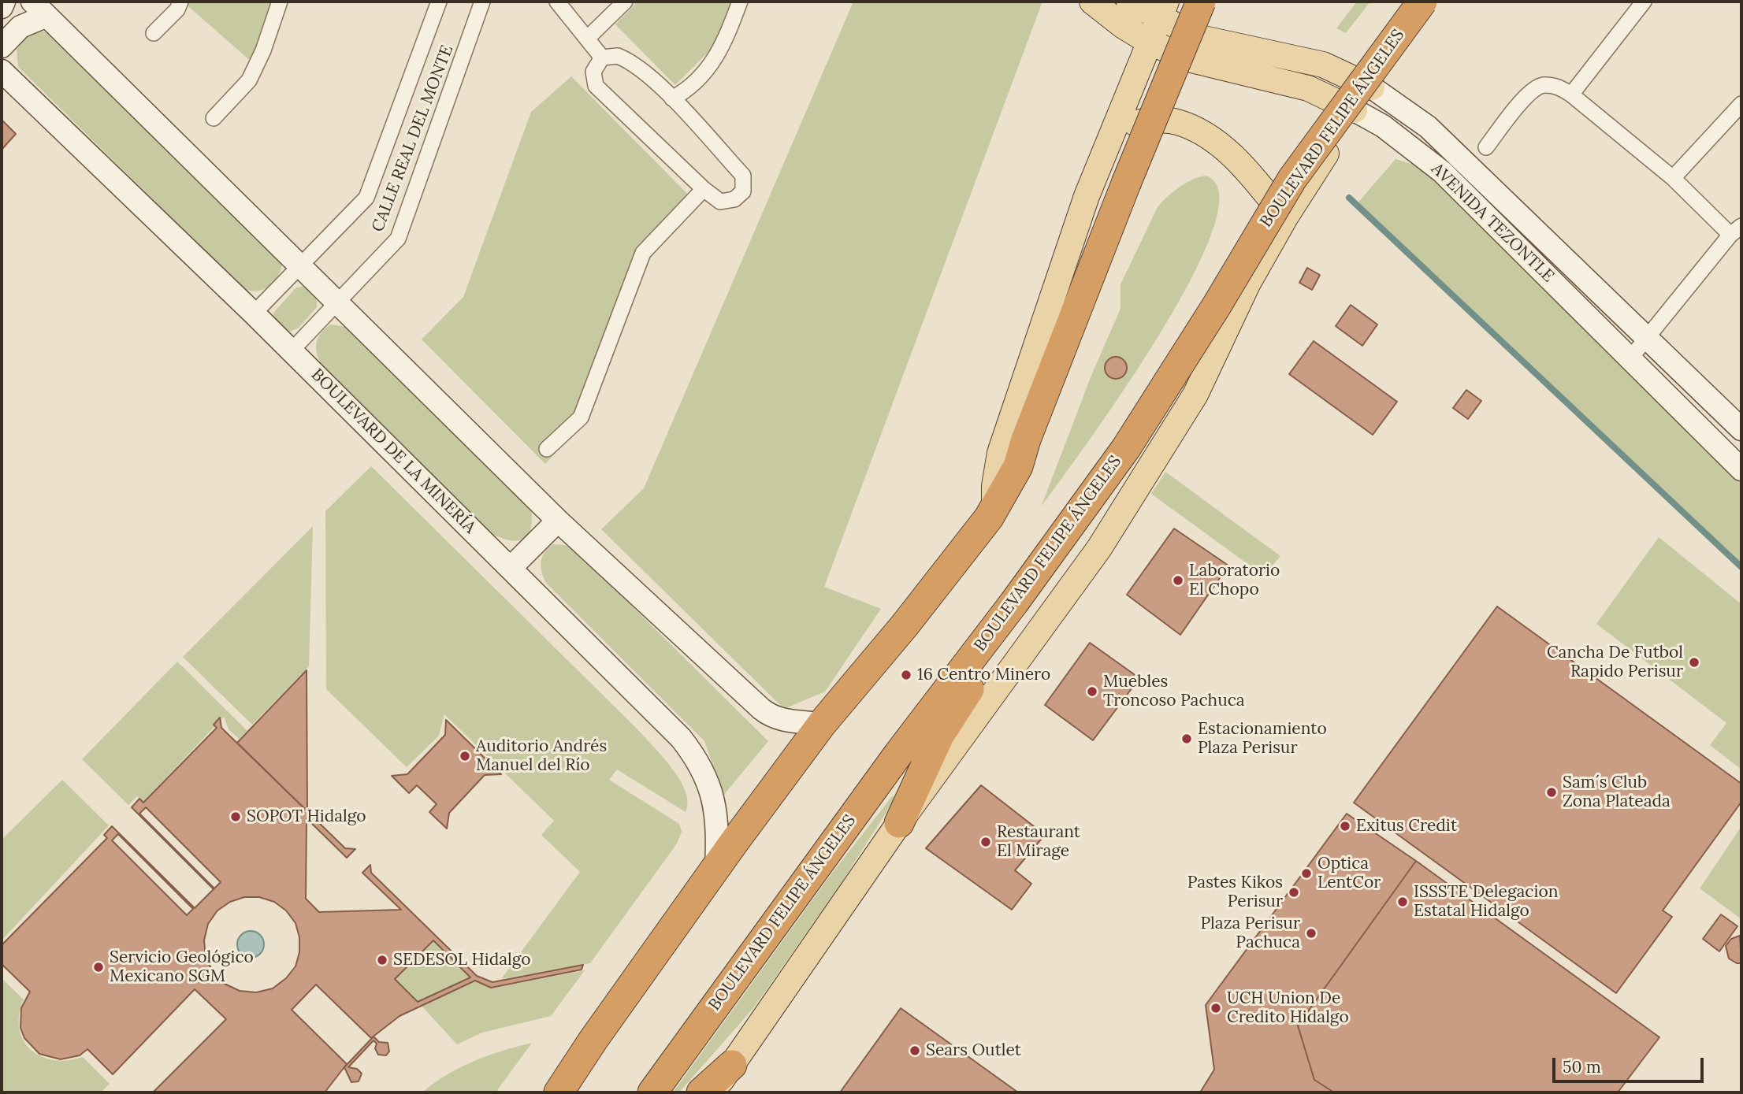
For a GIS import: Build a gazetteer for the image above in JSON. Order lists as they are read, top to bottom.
{
  "streets": {
    "highway": ["BOULEVARD FELIPE ÁNGELES"],
    "main road": ["AVENIDA TEZONTLE"],
    "street": ["CALLE REAL DEL MONTE", "BOULEVARD DE LA MINERÍA"]
  },
  "crossings": [
    ["BOULEVARD FELIPE ÁNGELES", "AVENIDA TEZONTLE"],
    ["CALLE REAL DEL MONTE", "BOULEVARD DE LA MINERÍA"]
  ],
  "places": [
    "Laboratorio El Chopo",
    "Cancha De Futbol Rapido Perisur",
    "16 Centro Minero",
    "Muebles Troncoso Pachuca",
    "Estacionamiento Plaza Perisur",
    "Auditorio Andrés Manuel del Río",
    "Sam´s Club Zona Plateada",
    "SOPOT Hidalgo",
    "Exitus Credit",
    "Restaurant El Mirage",
    "Optica LentCor",
    "Pastes Kikos Perisur",
    "ISSSTE Delegacion Estatal Hidalgo",
    "Plaza Perisur Pachuca",
    "SEDESOL Hidalgo",
    "Servicio Geológico Mexicano SGM",
    "UCH Union De Credito Hidalgo",
    "Sears Outlet"
  ],
  "scale_bar": "50 m"
}
